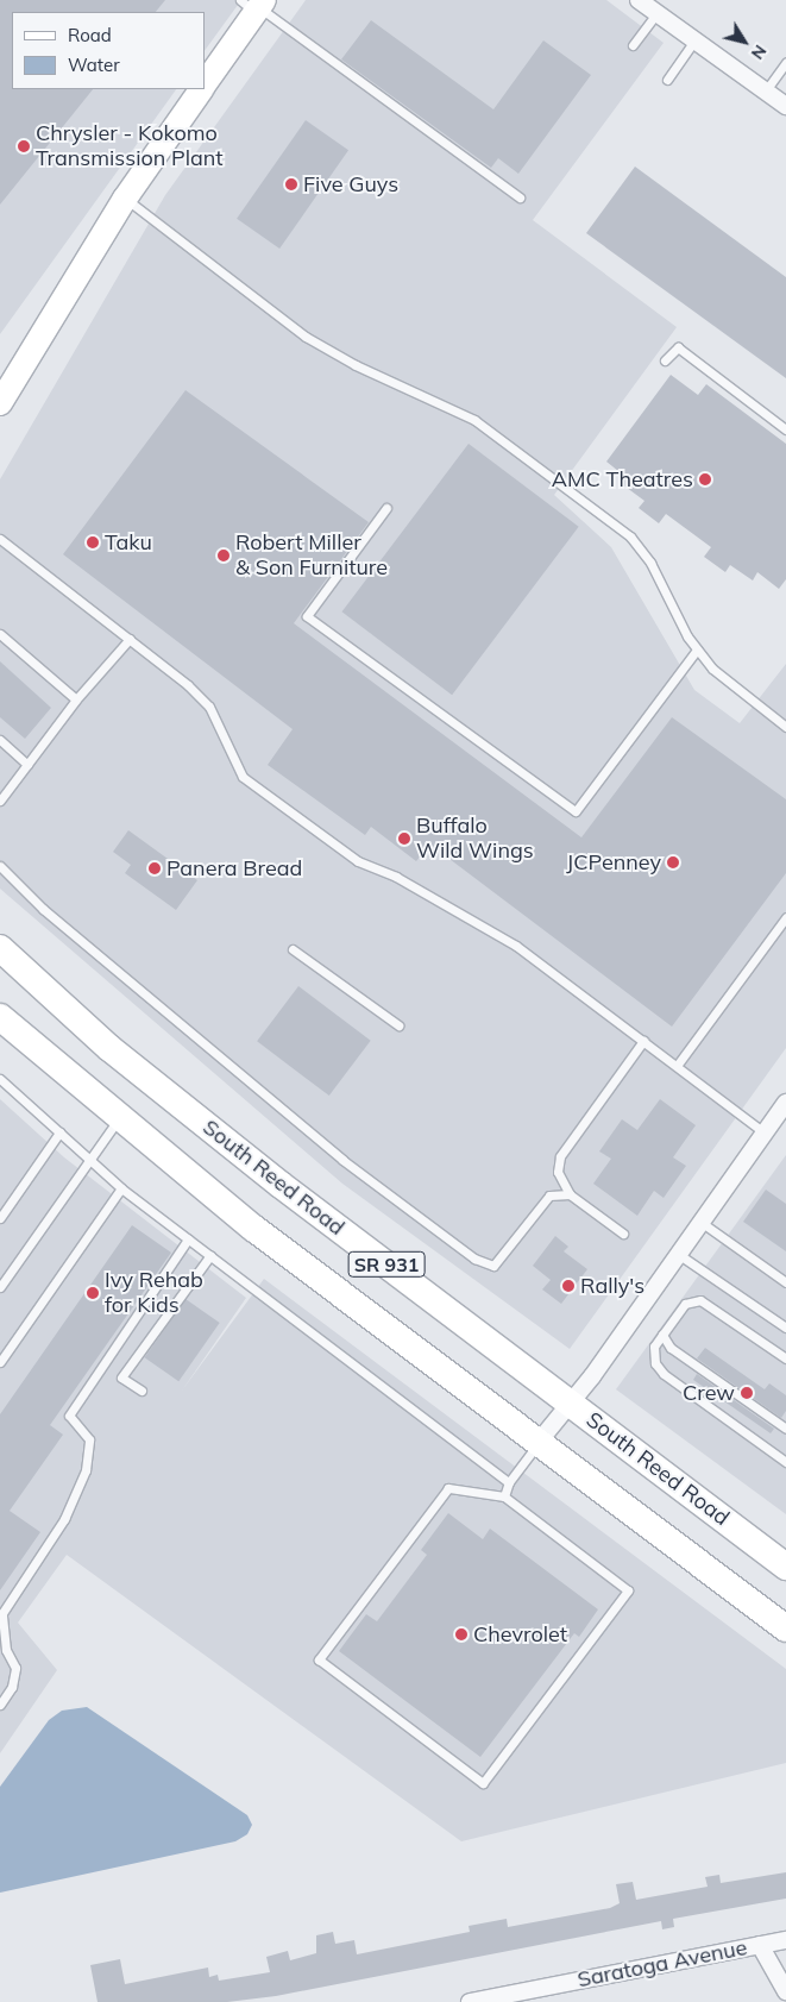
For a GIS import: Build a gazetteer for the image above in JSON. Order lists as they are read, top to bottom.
{
  "streets": {
    "main road": ["South Reed Road", "SR 931"],
    "street": ["Saratoga Avenue"]
  },
  "places": [
    "Chrysler - Kokomo Transmission Plant",
    "Five Guys",
    "AMC Theatres",
    "Taku",
    "Robert Miller & Son Furniture",
    "Buffalo Wild Wings",
    "JCPenney",
    "Panera Bread",
    "Rally's",
    "Ivy Rehab for Kids",
    "Crew",
    "Chevrolet"
  ],
  "legend": ["Road", "Water"],
  "north": "bottom right"
}
